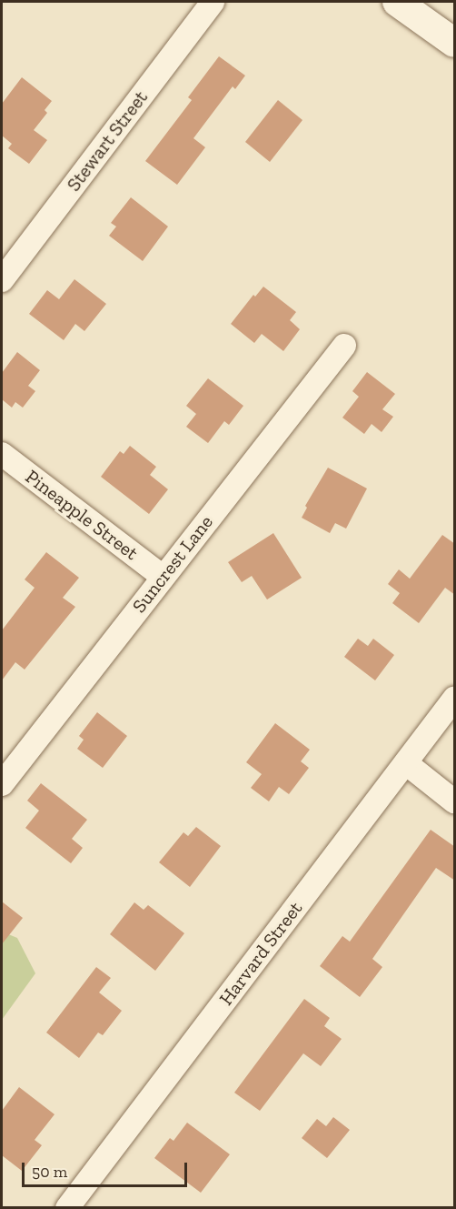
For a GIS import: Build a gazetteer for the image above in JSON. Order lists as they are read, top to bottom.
{
  "streets": {
    "street": [
      "Stewart Street",
      "Pineapple Street",
      "Suncrest Lane",
      "Harvard Street"
    ]
  },
  "crossings": [
    ["Pineapple Street", "Suncrest Lane"]
  ],
  "scale_bar": "50 m"
}
